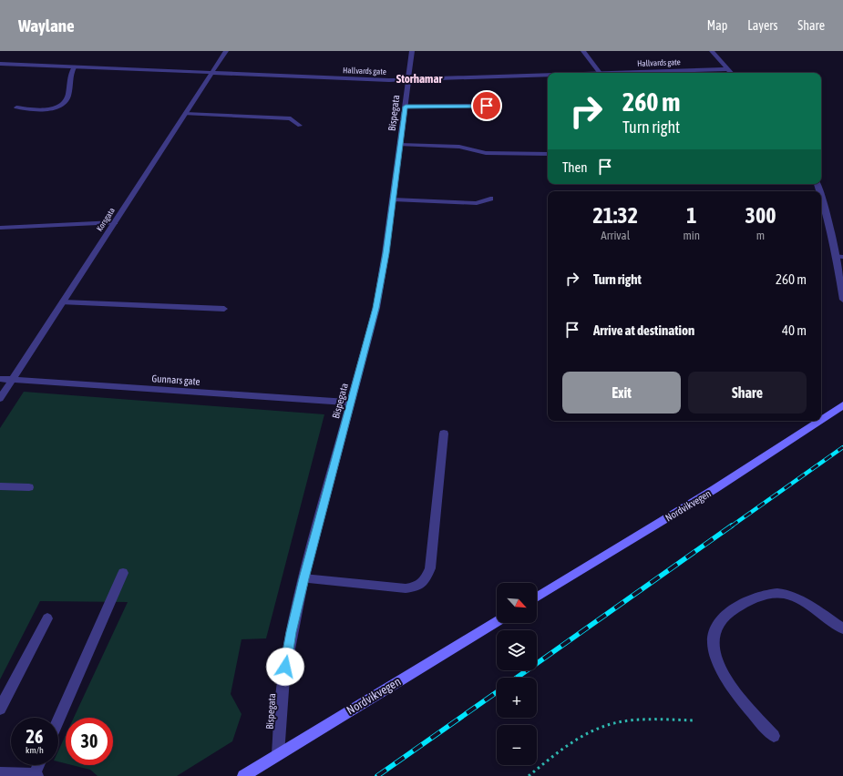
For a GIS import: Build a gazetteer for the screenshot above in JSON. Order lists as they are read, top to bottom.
{
  "streets": {
    "main road": ["Nordvikvegen"],
    "street": [
      "Hallvards gate",
      "Bispegata",
      "Korsgata",
      "Gunnars gate"
    ]
  },
  "crossings": [
    ["Hallvards gate", "Bispegata"],
    ["Hallvards gate", "Korsgata"],
    ["Bispegata", "Gunnars gate"],
    ["Bispegata", "Nordvikvegen"],
    ["Korsgata", "Gunnars gate"]
  ],
  "districts": ["Storhamar"],
  "north": "bottom right",
  "page": {
    "header": "Waylane",
    "nav": ["Map", "Layers", "Share"],
    "turn": ["260 m", "Turn right"],
    "then": "Then",
    "eta": [
      "21:32",
      "Arrival",
      "1",
      "min",
      "300",
      "m"
    ],
    "list": [
      {
        "name": "Turn right",
        "value": "260 m"
      },
      {
        "name": "Arrive at destination",
        "value": "40 m"
      }
    ],
    "buttons": ["Exit", "Share"],
    "map_buttons": ["+", "−"],
    "speed": "26 km/h",
    "limit": "30"
  }
}
